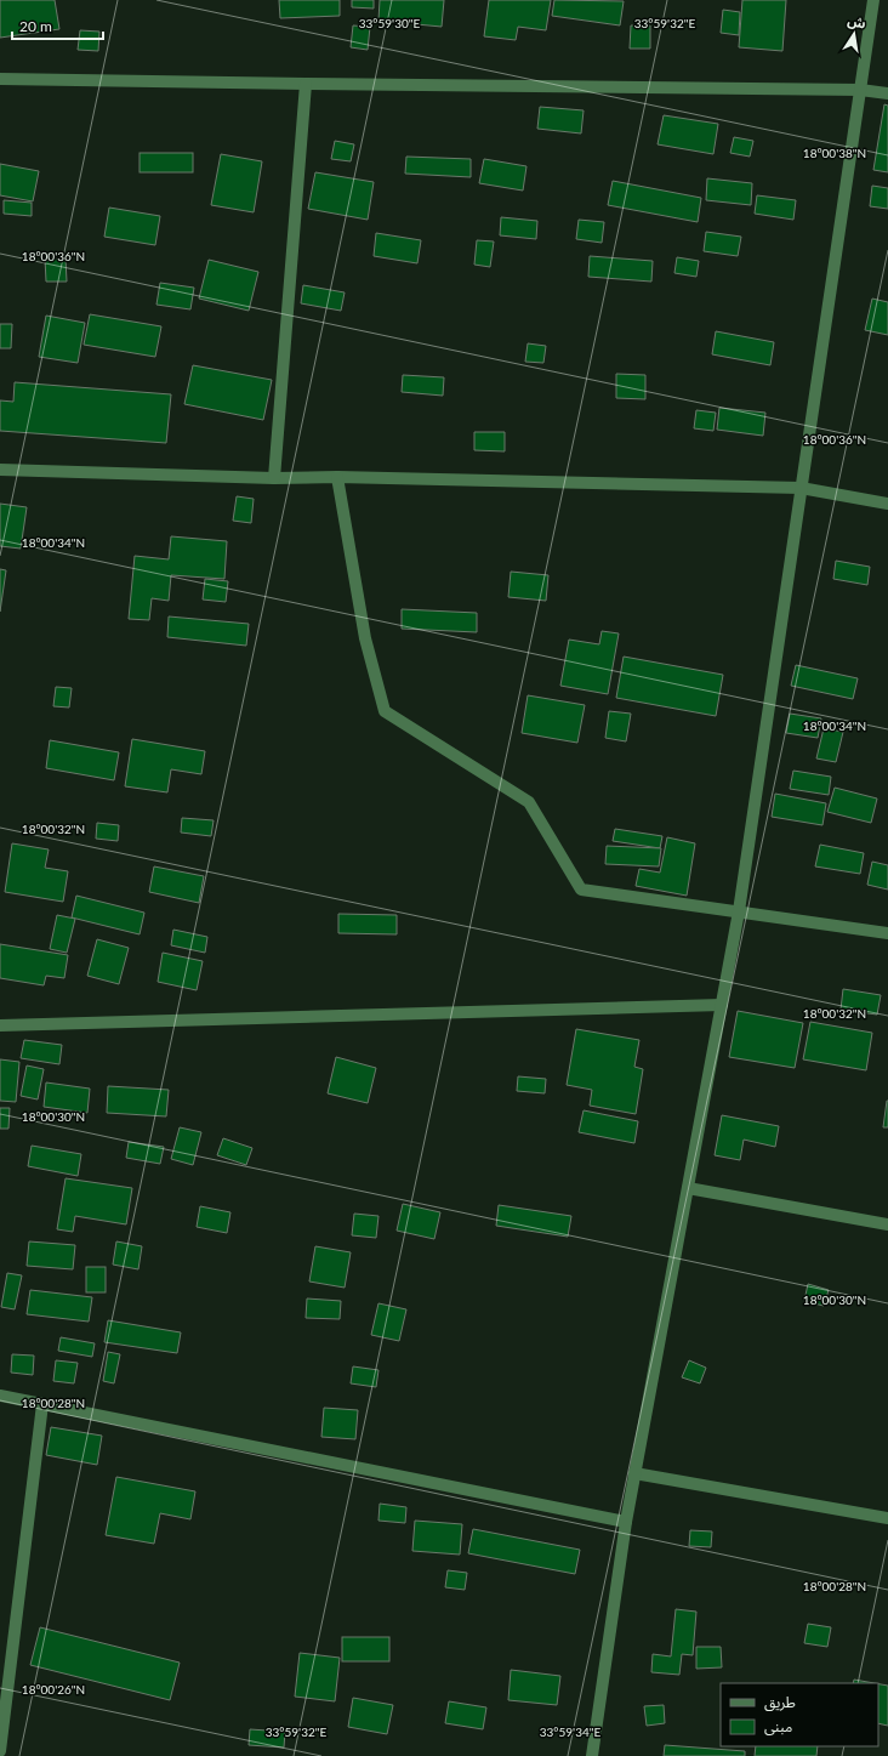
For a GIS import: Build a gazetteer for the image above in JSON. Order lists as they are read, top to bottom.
{
  "legend": ["طريق", "مبنى"],
  "scale_bar": "20 m",
  "north": "top",
  "coordinates": [
    "33°59'30\"E",
    "33°59'32\"E",
    "18°00'38\"N",
    "18°00'36\"N",
    "18°00'34\"N",
    "18°00'32\"N",
    "18°00'30\"N",
    "18°00'28\"N",
    "18°00'26\"N",
    "33°59'34\"E"
  ]
}
